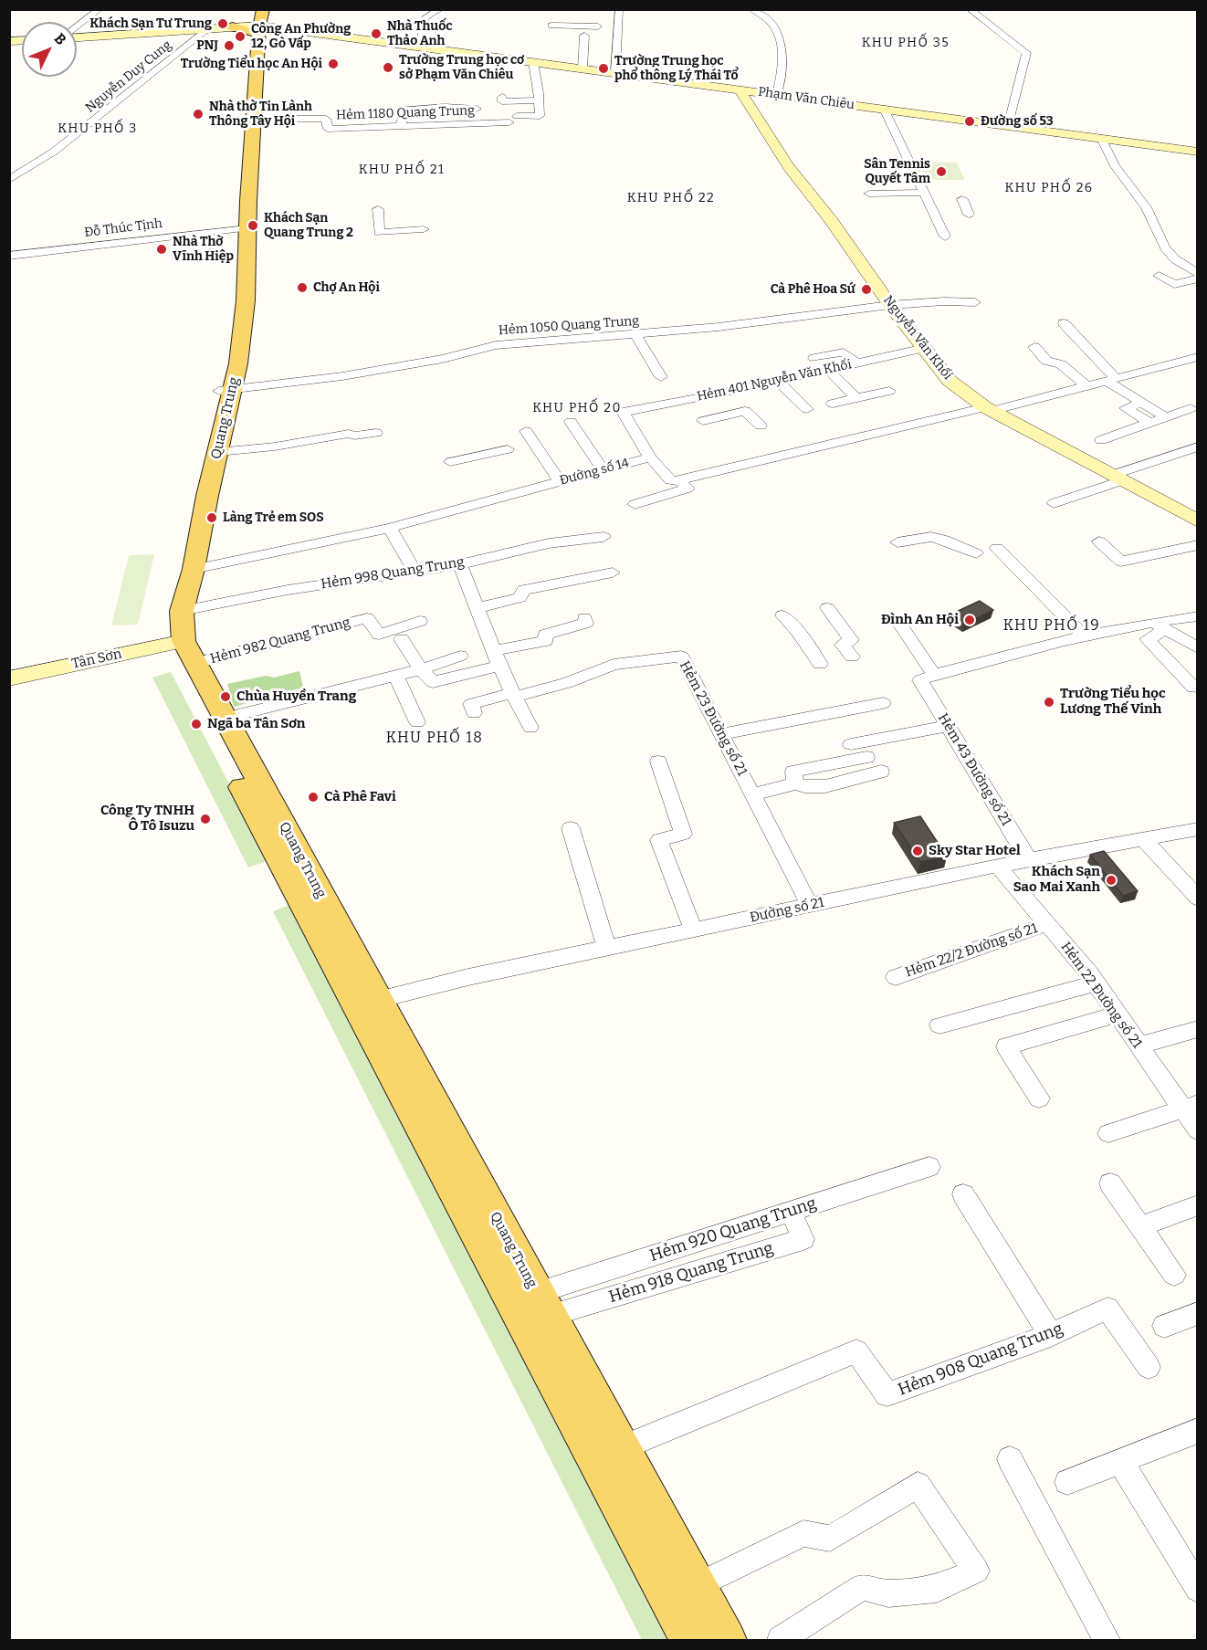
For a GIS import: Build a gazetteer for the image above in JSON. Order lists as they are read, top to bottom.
{
  "streets": {
    "main road": [
      "Phạm Văn Chiêu",
      "Nguyễn Văn Khối",
      "Quang Trung",
      "Tân Sơn"
    ],
    "street": [
      "Nguyễn Duy Cung",
      "Hẻm 1180 Quang Trung",
      "Đỗ Thúc Tịnh",
      "Hẻm 1050 Quang Trung",
      "Hẻm 401 Nguyễn Văn Khối",
      "Đường số 14",
      "Hẻm 998 Quang Trung",
      "Hẻm 982 Quang Trung",
      "Hẻm 23 Đường số 21",
      "Hẻm 43 Đường số 21",
      "Đường số 21",
      "Hẻm 22/2 Đường số 21",
      "Hẻm 22 Đường số 21",
      "Hẻm 920 Quang Trung",
      "Hẻm 918 Quang Trung",
      "Hẻm 908 Quang Trung"
    ]
  },
  "crossings": [
    ["Phạm Văn Chiêu", "Nguyễn Văn Khối"],
    ["Phạm Văn Chiêu", "Quang Trung"],
    ["Hẻm 1180 Quang Trung", "Quang Trung"],
    ["Đỗ Thúc Tịnh", "Quang Trung"],
    ["Hẻm 1050 Quang Trung", "Nguyễn Văn Khối"],
    ["Hẻm 1050 Quang Trung", "Quang Trung"],
    ["Nguyễn Văn Khối", "Hẻm 401 Nguyễn Văn Khối"],
    ["Hẻm 401 Nguyễn Văn Khối", "Đường số 14"],
    ["Quang Trung", "Đường số 14"],
    ["Quang Trung", "Hẻm 998 Quang Trung"],
    ["Quang Trung", "Hẻm 982 Quang Trung"],
    ["Quang Trung", "Tân Sơn"],
    ["Quang Trung", "Đường số 21"],
    ["Quang Trung", "Hẻm 918 Quang Trung"],
    ["Quang Trung", "Hẻm 908 Quang Trung"],
    ["Hẻm 998 Quang Trung", "Hẻm 982 Quang Trung"],
    ["Hẻm 998 Quang Trung", "Tân Sơn"],
    ["Hẻm 982 Quang Trung", "Tân Sơn"],
    ["Hẻm 23 Đường số 21", "Đường số 21"],
    ["Hẻm 43 Đường số 21", "Đường số 21"],
    ["Đường số 21", "Hẻm 22 Đường số 21"],
    ["Hẻm 22/2 Đường số 21", "Hẻm 22 Đường số 21"],
    ["Hẻm 920 Quang Trung", "Hẻm 918 Quang Trung"]
  ],
  "districts": [
    "KHU PHỐ 35",
    "KHU PHỐ 3",
    "KHU PHỐ 21",
    "KHU PHỐ 26",
    "KHU PHỐ 22",
    "KHU PHỐ 20",
    "KHU PHỐ 19",
    "KHU PHỐ 18"
  ],
  "places": [
    "Khách Sạn Tư Trung",
    "Nhà Thuốc Thảo Anh",
    "Công An Phường 12, Gò Vấp",
    "PNJ",
    "Trường Tiểu học An Hội",
    "Trường Trung học cơ sở Phạm Văn Chiêu",
    "Trường Trung học phổ thông Lý Thái Tổ",
    "Nhà thờ Tin Lành Thông Tây Hội",
    "Đường số 53",
    "Sân Tennis Quyết Tâm",
    "Khách Sạn Quang Trung 2",
    "Nhà Thờ Vĩnh Hiệp",
    "Chợ An Hội",
    "Cà Phê Hoa Sứ",
    "Làng Trẻ em SOS",
    "Đình An Hội",
    "Chùa Huyền Trang",
    "Trường Tiểu học Lương Thế Vinh",
    "Ngã ba Tân Sơn",
    "Cà Phê Favi",
    "Công Ty TNHH Ô Tô Isuzu",
    "Sky Star Hotel",
    "Khách Sạn Sao Mai Xanh"
  ],
  "north": "top right"
}
